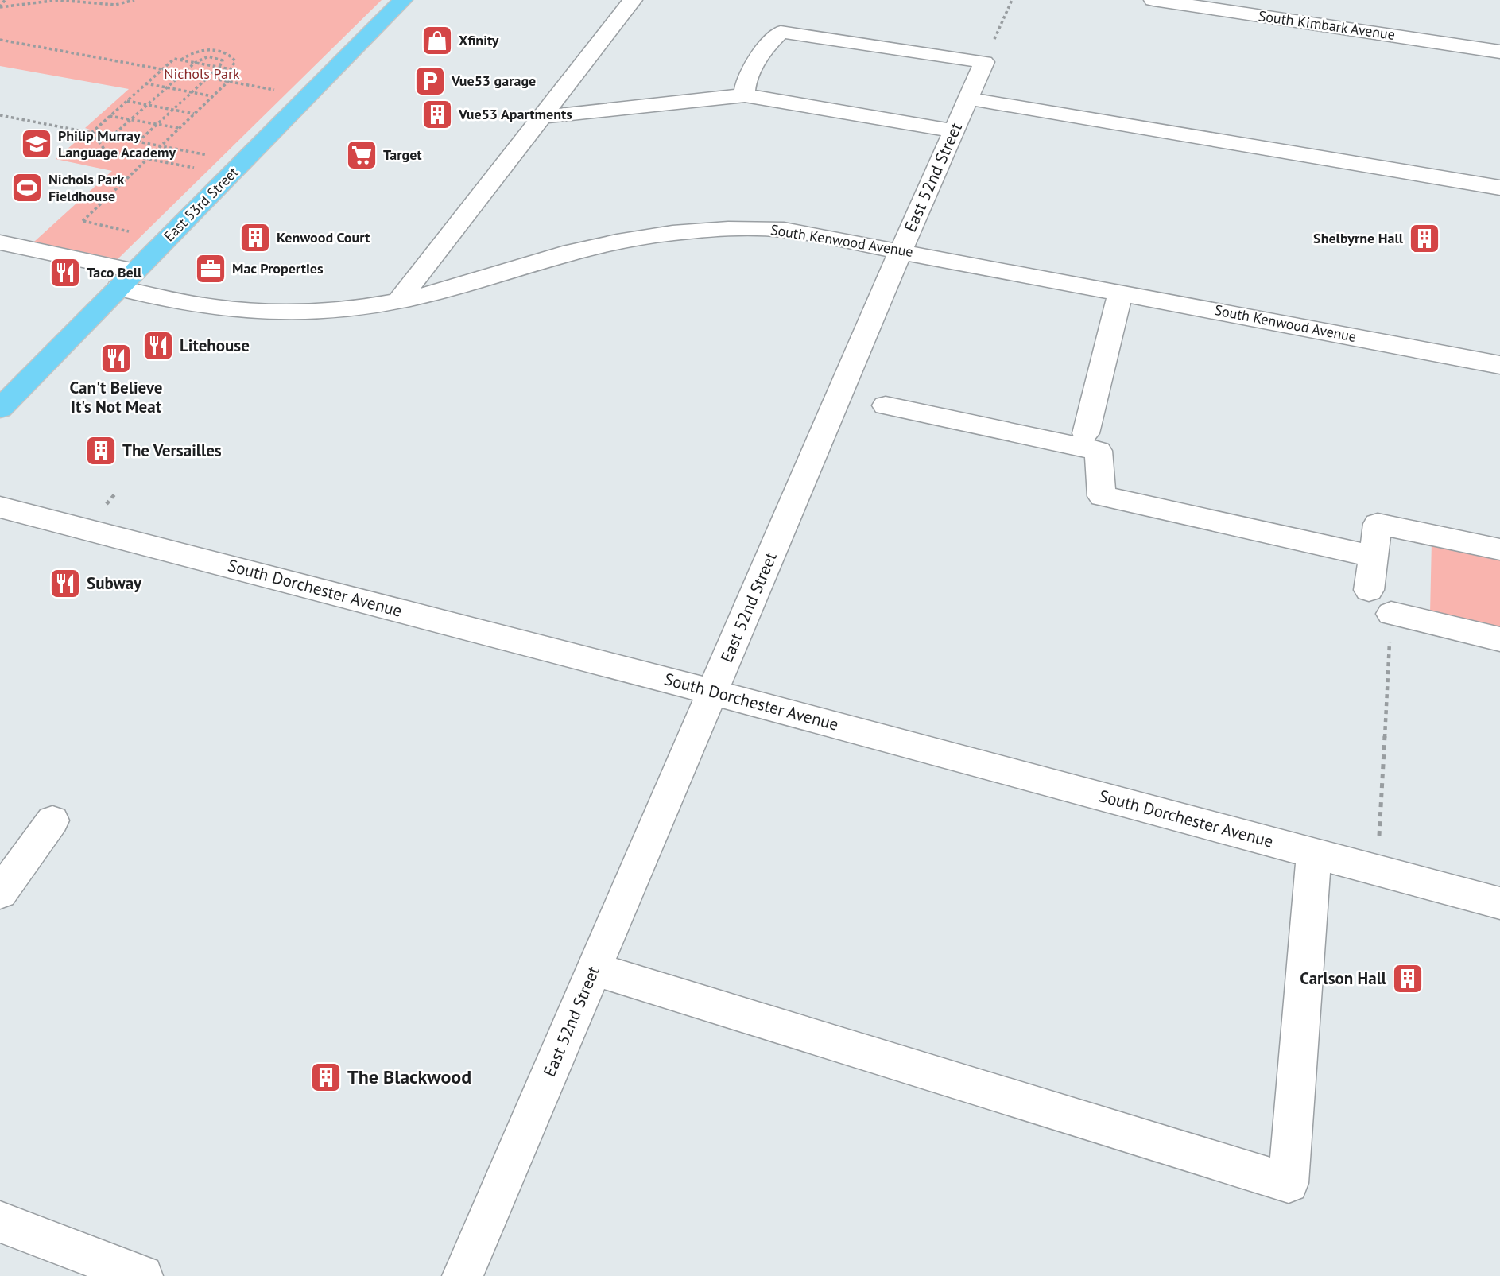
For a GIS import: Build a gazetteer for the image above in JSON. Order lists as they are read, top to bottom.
{
  "streets": {
    "main road": ["East 53rd Street"],
    "street": [
      "South Kimbark Avenue",
      "East 52nd Street",
      "South Kenwood Avenue",
      "South Dorchester Avenue"
    ]
  },
  "crossings": [
    ["East 52nd Street", "South Kenwood Avenue"],
    ["East 52nd Street", "South Dorchester Avenue"],
    ["East 53rd Street", "South Kenwood Avenue"]
  ],
  "parks": ["Nichols Park"],
  "places": {
    "shop": ["Xfinity"],
    "parking": ["Vue53 garage"],
    "building": [
      "Vue53 Apartments",
      "Kenwood Court",
      "Shelbyrne Hall",
      "The Versailles",
      "Carlson Hall",
      "The Blackwood"
    ],
    "school or university": ["Philip Murray Language Academy"],
    "supermarket": ["Target"],
    "sports": ["Nichols Park Fieldhouse"],
    "office": ["Mac Properties"],
    "restaurant": [
      "Taco Bell",
      "Litehouse",
      "Can't Believe It's Not Meat",
      "Subway"
    ]
  }
}
